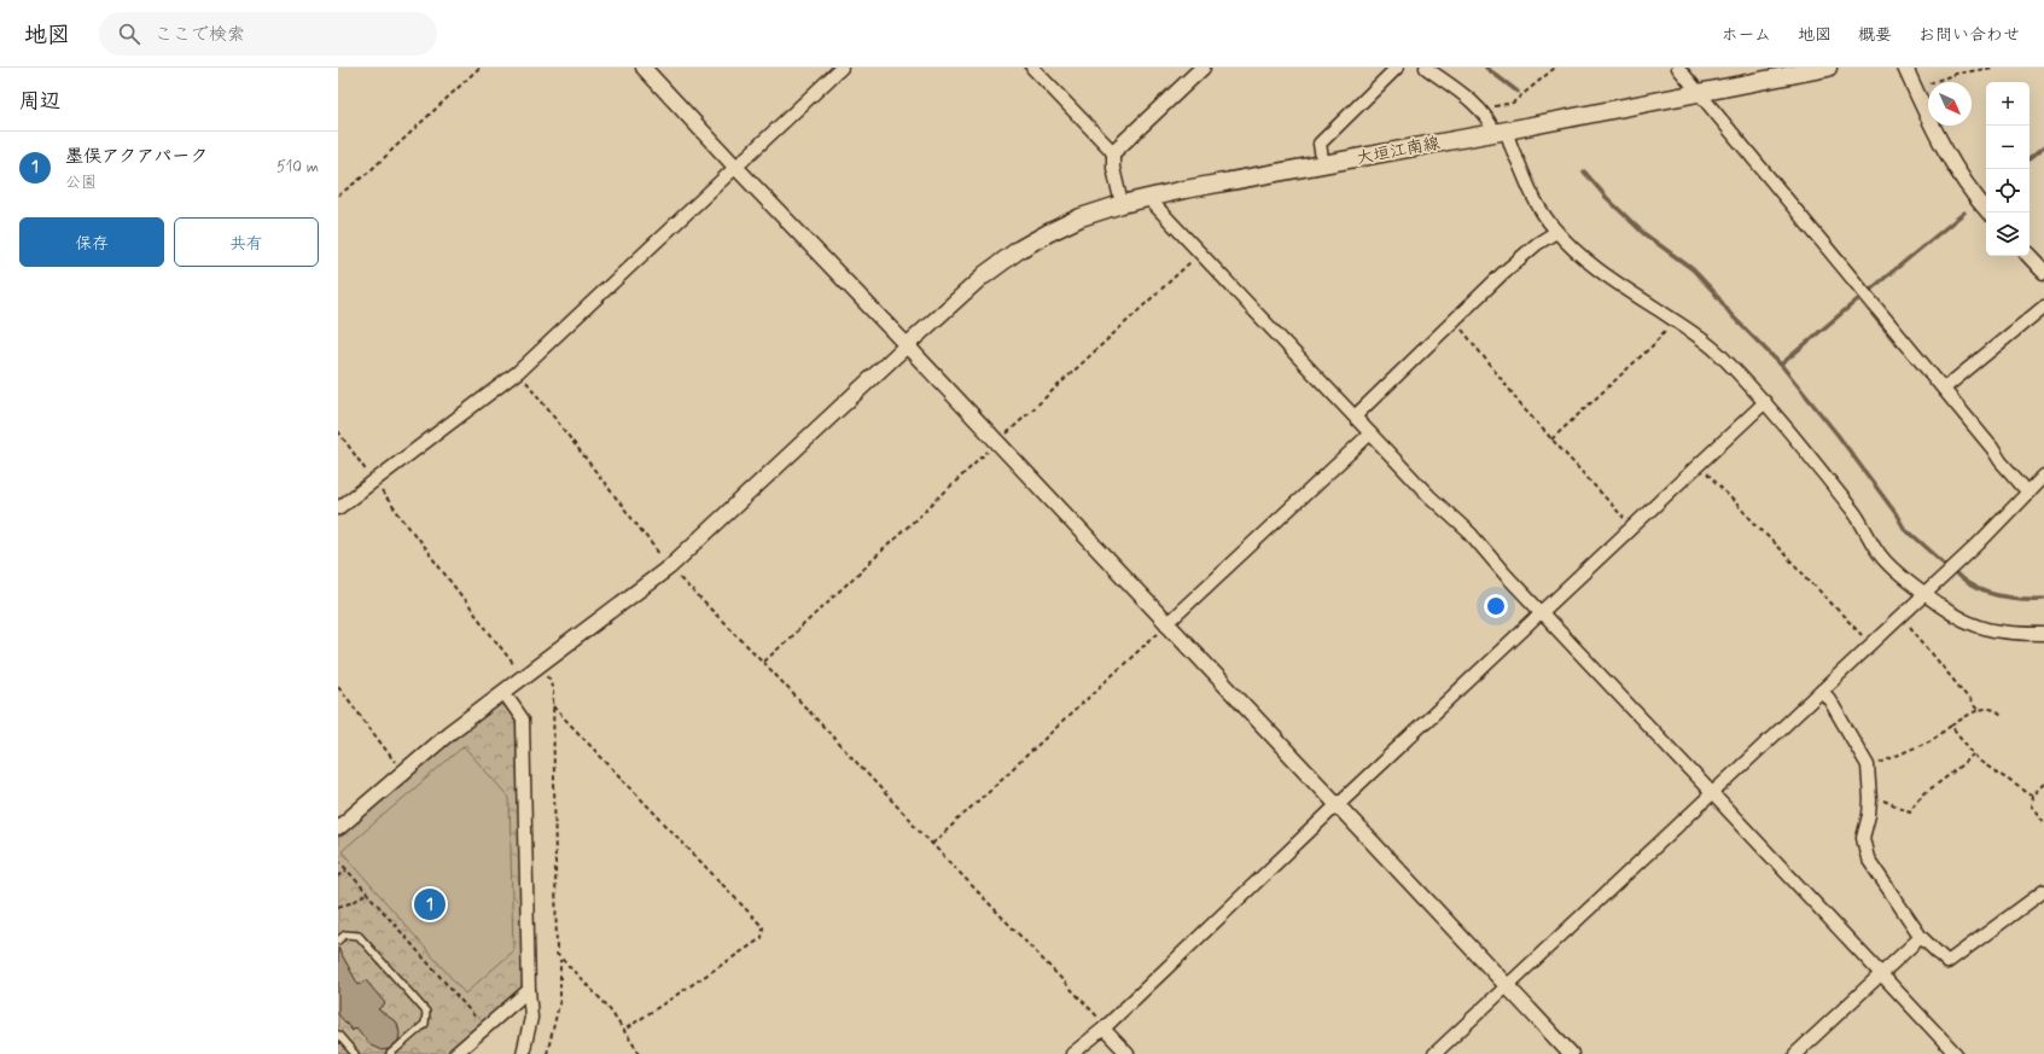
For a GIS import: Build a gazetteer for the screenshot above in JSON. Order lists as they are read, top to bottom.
{
  "streets": {
    "main road": ["大垣江南線"]
  },
  "north": "bottom right",
  "page": {
    "header": "地図",
    "search": "ここで検索",
    "nav": [
      "ホーム",
      "地図",
      "概要",
      "お問い合わせ"
    ],
    "heading": "周辺",
    "map_buttons": ["+", "−"],
    "list": [
      {
        "mark": "1",
        "name": "墨俣アクアパーク",
        "note": "公園",
        "value": "510 m"
      }
    ],
    "buttons": ["保存", "共有"],
    "pins": "1"
  }
}
